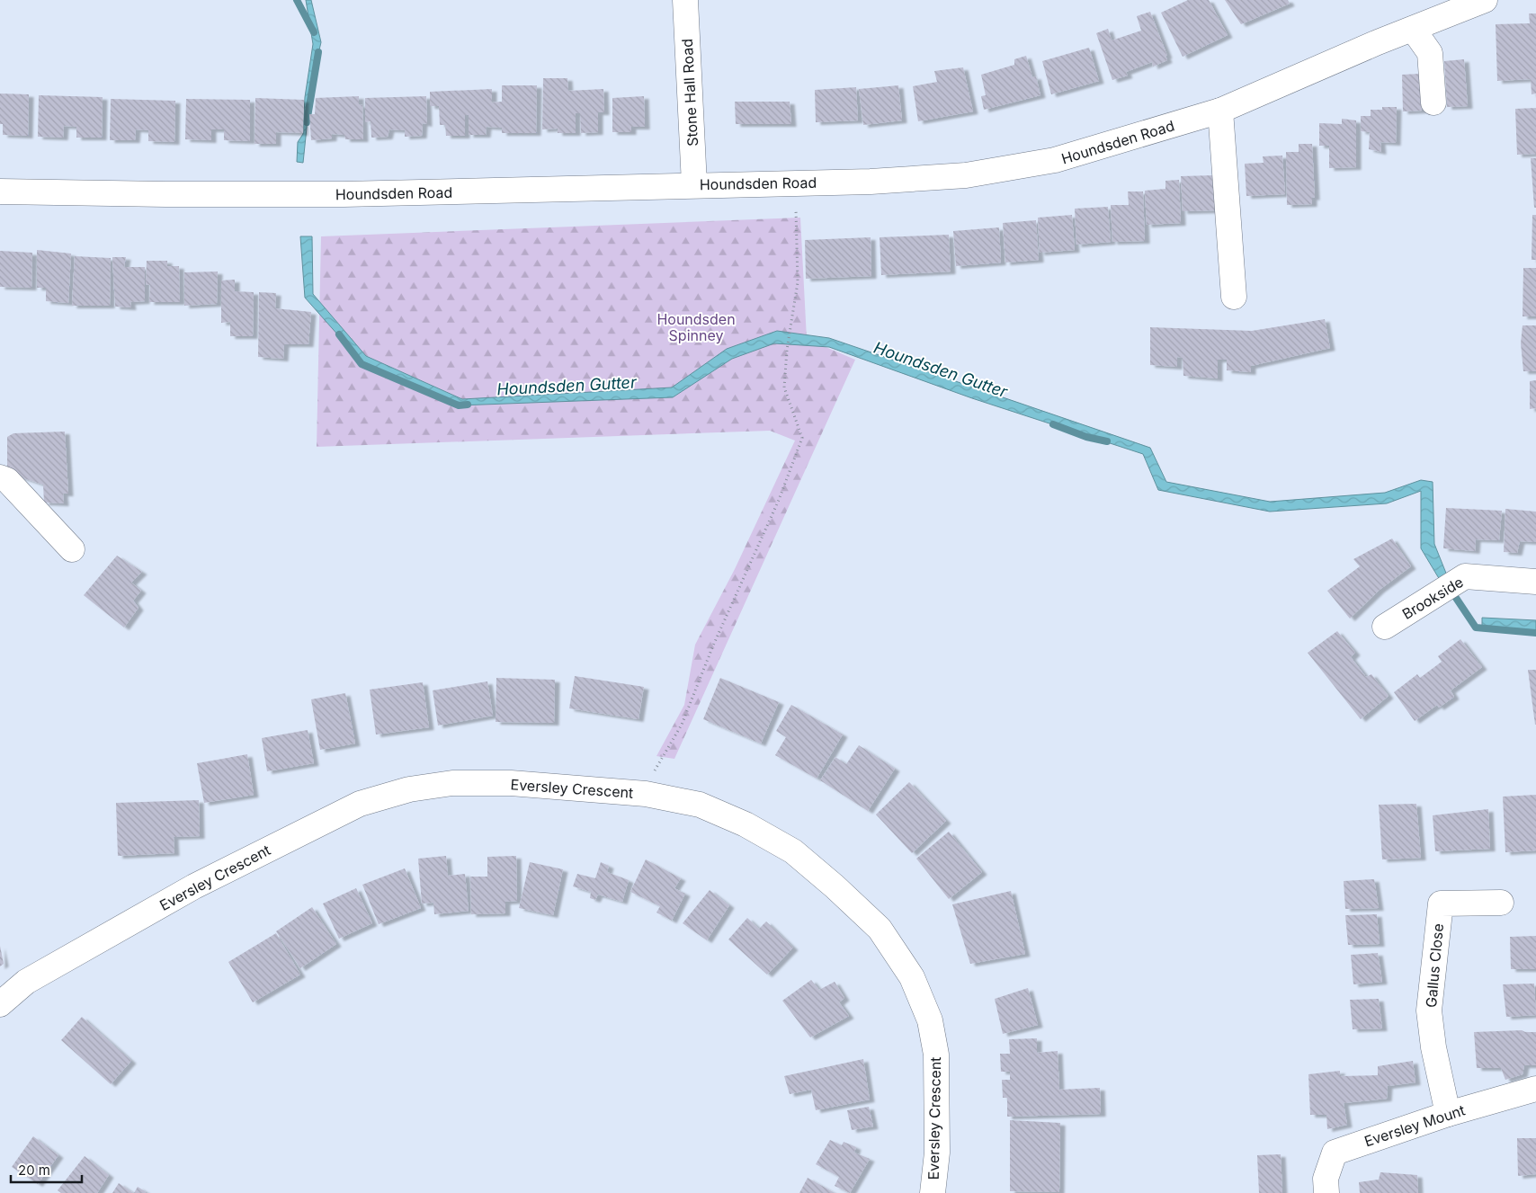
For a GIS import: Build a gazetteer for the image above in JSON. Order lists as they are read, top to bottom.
{
  "streets": {
    "street": [
      "Stone Hall Road",
      "Houndsden Road",
      "Brookside",
      "Eversley Crescent",
      "Gallus Close",
      "Eversley Mount"
    ]
  },
  "crossings": [
    ["Stone Hall Road", "Houndsden Road"],
    ["Gallus Close", "Eversley Mount"]
  ],
  "water": ["Houndsden Gutter"],
  "parks": ["Houndsden Spinney"],
  "scale_bar": "20 m"
}
